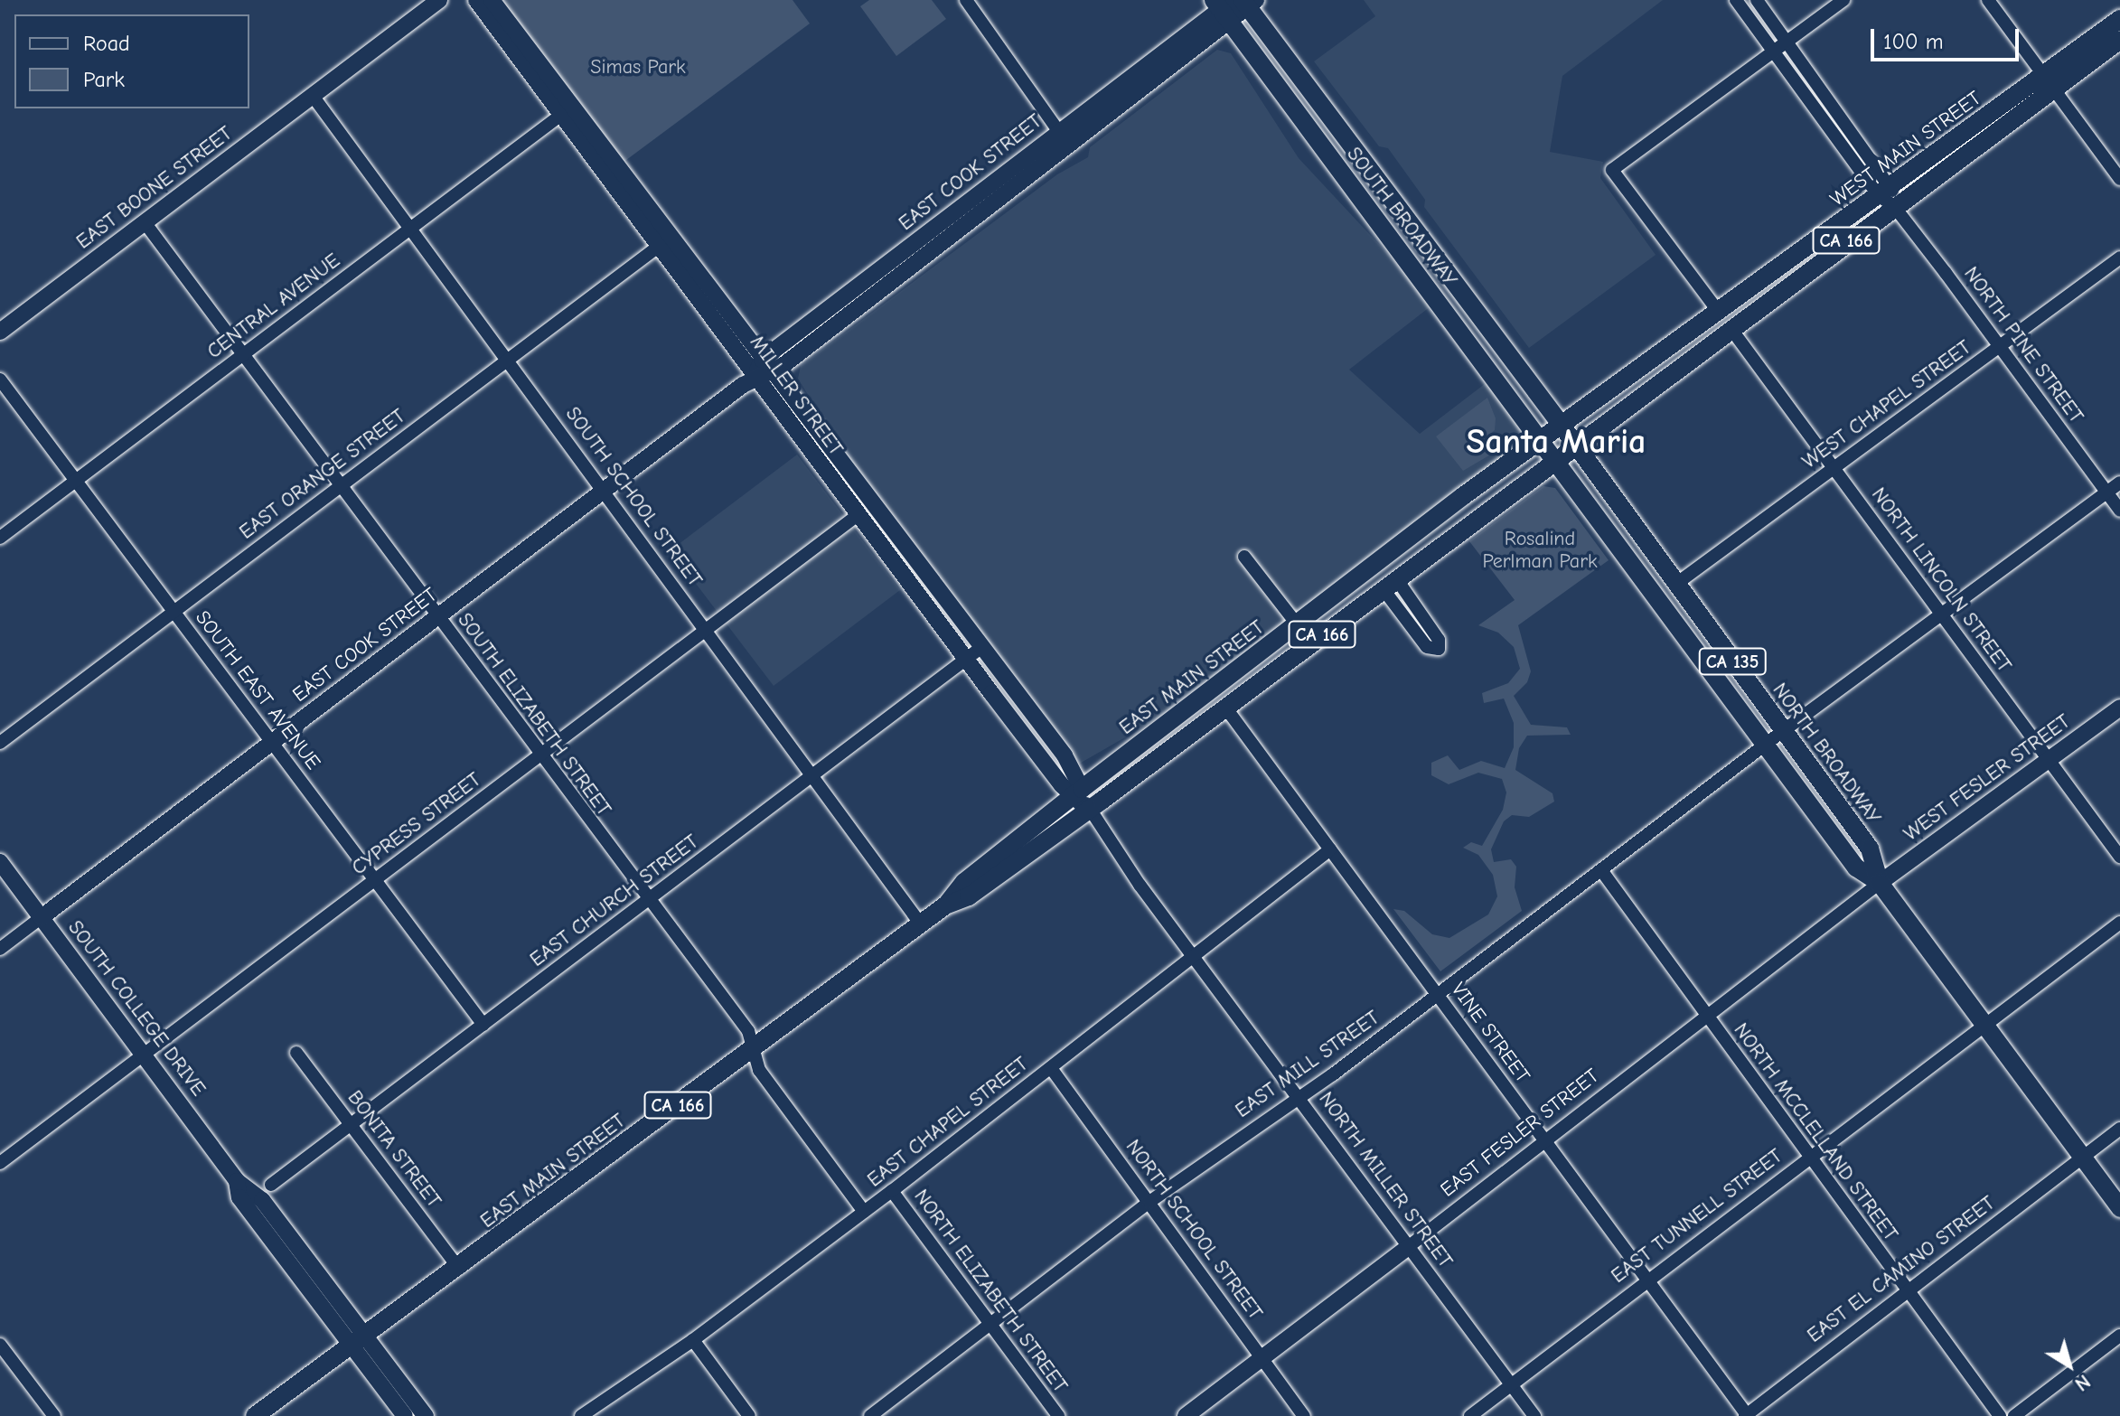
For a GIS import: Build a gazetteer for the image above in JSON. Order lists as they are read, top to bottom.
{
  "streets": {
    "main road": [
      "WEST MAIN STREET",
      "SOUTH BROADWAY",
      "CA 166",
      "CA 135",
      "EAST MAIN STREET",
      "NORTH BROADWAY"
    ],
    "street": [
      "EAST COOK STREET",
      "EAST BOONE STREET",
      "CENTRAL AVENUE",
      "NORTH PINE STREET",
      "MILLER STREET",
      "WEST CHAPEL STREET",
      "EAST ORANGE STREET",
      "SOUTH SCHOOL STREET",
      "NORTH LINCOLN STREET",
      "SOUTH EAST AVENUE",
      "SOUTH ELIZABETH STREET",
      "WEST FESLER STREET",
      "CYPRESS STREET",
      "EAST CHURCH STREET",
      "SOUTH COLLEGE DRIVE",
      "VINE STREET",
      "EAST MILL STREET",
      "EAST CHAPEL STREET",
      "NORTH MCCLELLAND STREET",
      "EAST FESLER STREET",
      "BONITA STREET",
      "NORTH MILLER STREET",
      "EAST TUNNELL STREET",
      "NORTH SCHOOL STREET",
      "EAST EL CAMINO STREET",
      "NORTH ELIZABETH STREET"
    ]
  },
  "crossings": [
    ["WEST MAIN STREET", "SOUTH BROADWAY"],
    ["WEST MAIN STREET", "NORTH PINE STREET"],
    ["WEST MAIN STREET", "NORTH LINCOLN STREET"],
    ["WEST MAIN STREET", "EAST MAIN STREET"],
    ["WEST MAIN STREET", "NORTH BROADWAY"],
    ["EAST COOK STREET", "SOUTH BROADWAY"],
    ["EAST COOK STREET", "MILLER STREET"],
    ["EAST COOK STREET", "SOUTH SCHOOL STREET"],
    ["EAST COOK STREET", "SOUTH EAST AVENUE"],
    ["EAST COOK STREET", "SOUTH ELIZABETH STREET"],
    ["EAST COOK STREET", "SOUTH COLLEGE DRIVE"],
    ["EAST BOONE STREET", "SOUTH SCHOOL STREET"],
    ["EAST BOONE STREET", "SOUTH ELIZABETH STREET"],
    ["SOUTH BROADWAY", "EAST MAIN STREET"],
    ["SOUTH BROADWAY", "NORTH BROADWAY"],
    ["CENTRAL AVENUE", "MILLER STREET"],
    ["CENTRAL AVENUE", "SOUTH SCHOOL STREET"],
    ["CENTRAL AVENUE", "SOUTH EAST AVENUE"],
    ["CENTRAL AVENUE", "SOUTH ELIZABETH STREET"],
    ["NORTH PINE STREET", "WEST CHAPEL STREET"],
    ["NORTH PINE STREET", "EAST MILL STREET"],
    ["MILLER STREET", "EAST ORANGE STREET"],
    ["MILLER STREET", "EAST MAIN STREET"],
    ["MILLER STREET", "CYPRESS STREET"],
    ["MILLER STREET", "EAST CHURCH STREET"],
    ["MILLER STREET", "NORTH MILLER STREET"],
    ["WEST CHAPEL STREET", "NORTH LINCOLN STREET"],
    ["WEST CHAPEL STREET", "NORTH BROADWAY"],
    ["EAST ORANGE STREET", "SOUTH SCHOOL STREET"],
    ["EAST ORANGE STREET", "SOUTH EAST AVENUE"],
    ["EAST ORANGE STREET", "SOUTH ELIZABETH STREET"],
    ["SOUTH SCHOOL STREET", "EAST MAIN STREET"],
    ["SOUTH SCHOOL STREET", "CYPRESS STREET"],
    ["SOUTH SCHOOL STREET", "EAST CHURCH STREET"],
    ["NORTH LINCOLN STREET", "WEST FESLER STREET"],
    ["NORTH LINCOLN STREET", "EAST MILL STREET"],
    ["EAST MAIN STREET", "SOUTH ELIZABETH STREET"],
    ["EAST MAIN STREET", "NORTH BROADWAY"],
    ["EAST MAIN STREET", "SOUTH COLLEGE DRIVE"],
    ["EAST MAIN STREET", "VINE STREET"],
    ["EAST MAIN STREET", "BONITA STREET"],
    ["EAST MAIN STREET", "NORTH MILLER STREET"],
    ["SOUTH EAST AVENUE", "CYPRESS STREET"],
    ["SOUTH EAST AVENUE", "EAST CHURCH STREET"],
    ["SOUTH ELIZABETH STREET", "CYPRESS STREET"],
    ["SOUTH ELIZABETH STREET", "EAST CHURCH STREET"],
    ["NORTH BROADWAY", "WEST FESLER STREET"],
    ["NORTH BROADWAY", "EAST MILL STREET"],
    ["NORTH BROADWAY", "EAST FESLER STREET"],
    ["NORTH BROADWAY", "EAST TUNNELL STREET"],
    ["NORTH BROADWAY", "EAST EL CAMINO STREET"],
    ["WEST FESLER STREET", "EAST FESLER STREET"],
    ["CYPRESS STREET", "SOUTH COLLEGE DRIVE"],
    ["EAST CHURCH STREET", "BONITA STREET"],
    ["VINE STREET", "EAST MILL STREET"],
    ["VINE STREET", "EAST CHAPEL STREET"],
    ["VINE STREET", "EAST FESLER STREET"],
    ["VINE STREET", "EAST TUNNELL STREET"],
    ["VINE STREET", "EAST EL CAMINO STREET"],
    ["EAST MILL STREET", "NORTH MCCLELLAND STREET"],
    ["EAST MILL STREET", "NORTH MILLER STREET"],
    ["EAST MILL STREET", "NORTH SCHOOL STREET"],
    ["EAST MILL STREET", "NORTH ELIZABETH STREET"],
    ["EAST CHAPEL STREET", "NORTH MILLER STREET"],
    ["EAST CHAPEL STREET", "NORTH SCHOOL STREET"],
    ["EAST CHAPEL STREET", "NORTH ELIZABETH STREET"],
    ["NORTH MCCLELLAND STREET", "EAST FESLER STREET"],
    ["NORTH MCCLELLAND STREET", "EAST TUNNELL STREET"],
    ["NORTH MCCLELLAND STREET", "EAST EL CAMINO STREET"],
    ["EAST FESLER STREET", "NORTH MILLER STREET"],
    ["EAST FESLER STREET", "NORTH SCHOOL STREET"],
    ["NORTH MILLER STREET", "EAST TUNNELL STREET"]
  ],
  "districts": ["Santa Maria"],
  "parks": ["Simas Park", "Rosalind Perlman Park"],
  "legend": ["Road", "Park"],
  "scale_bar": "100 m",
  "north": "bottom right"
}
